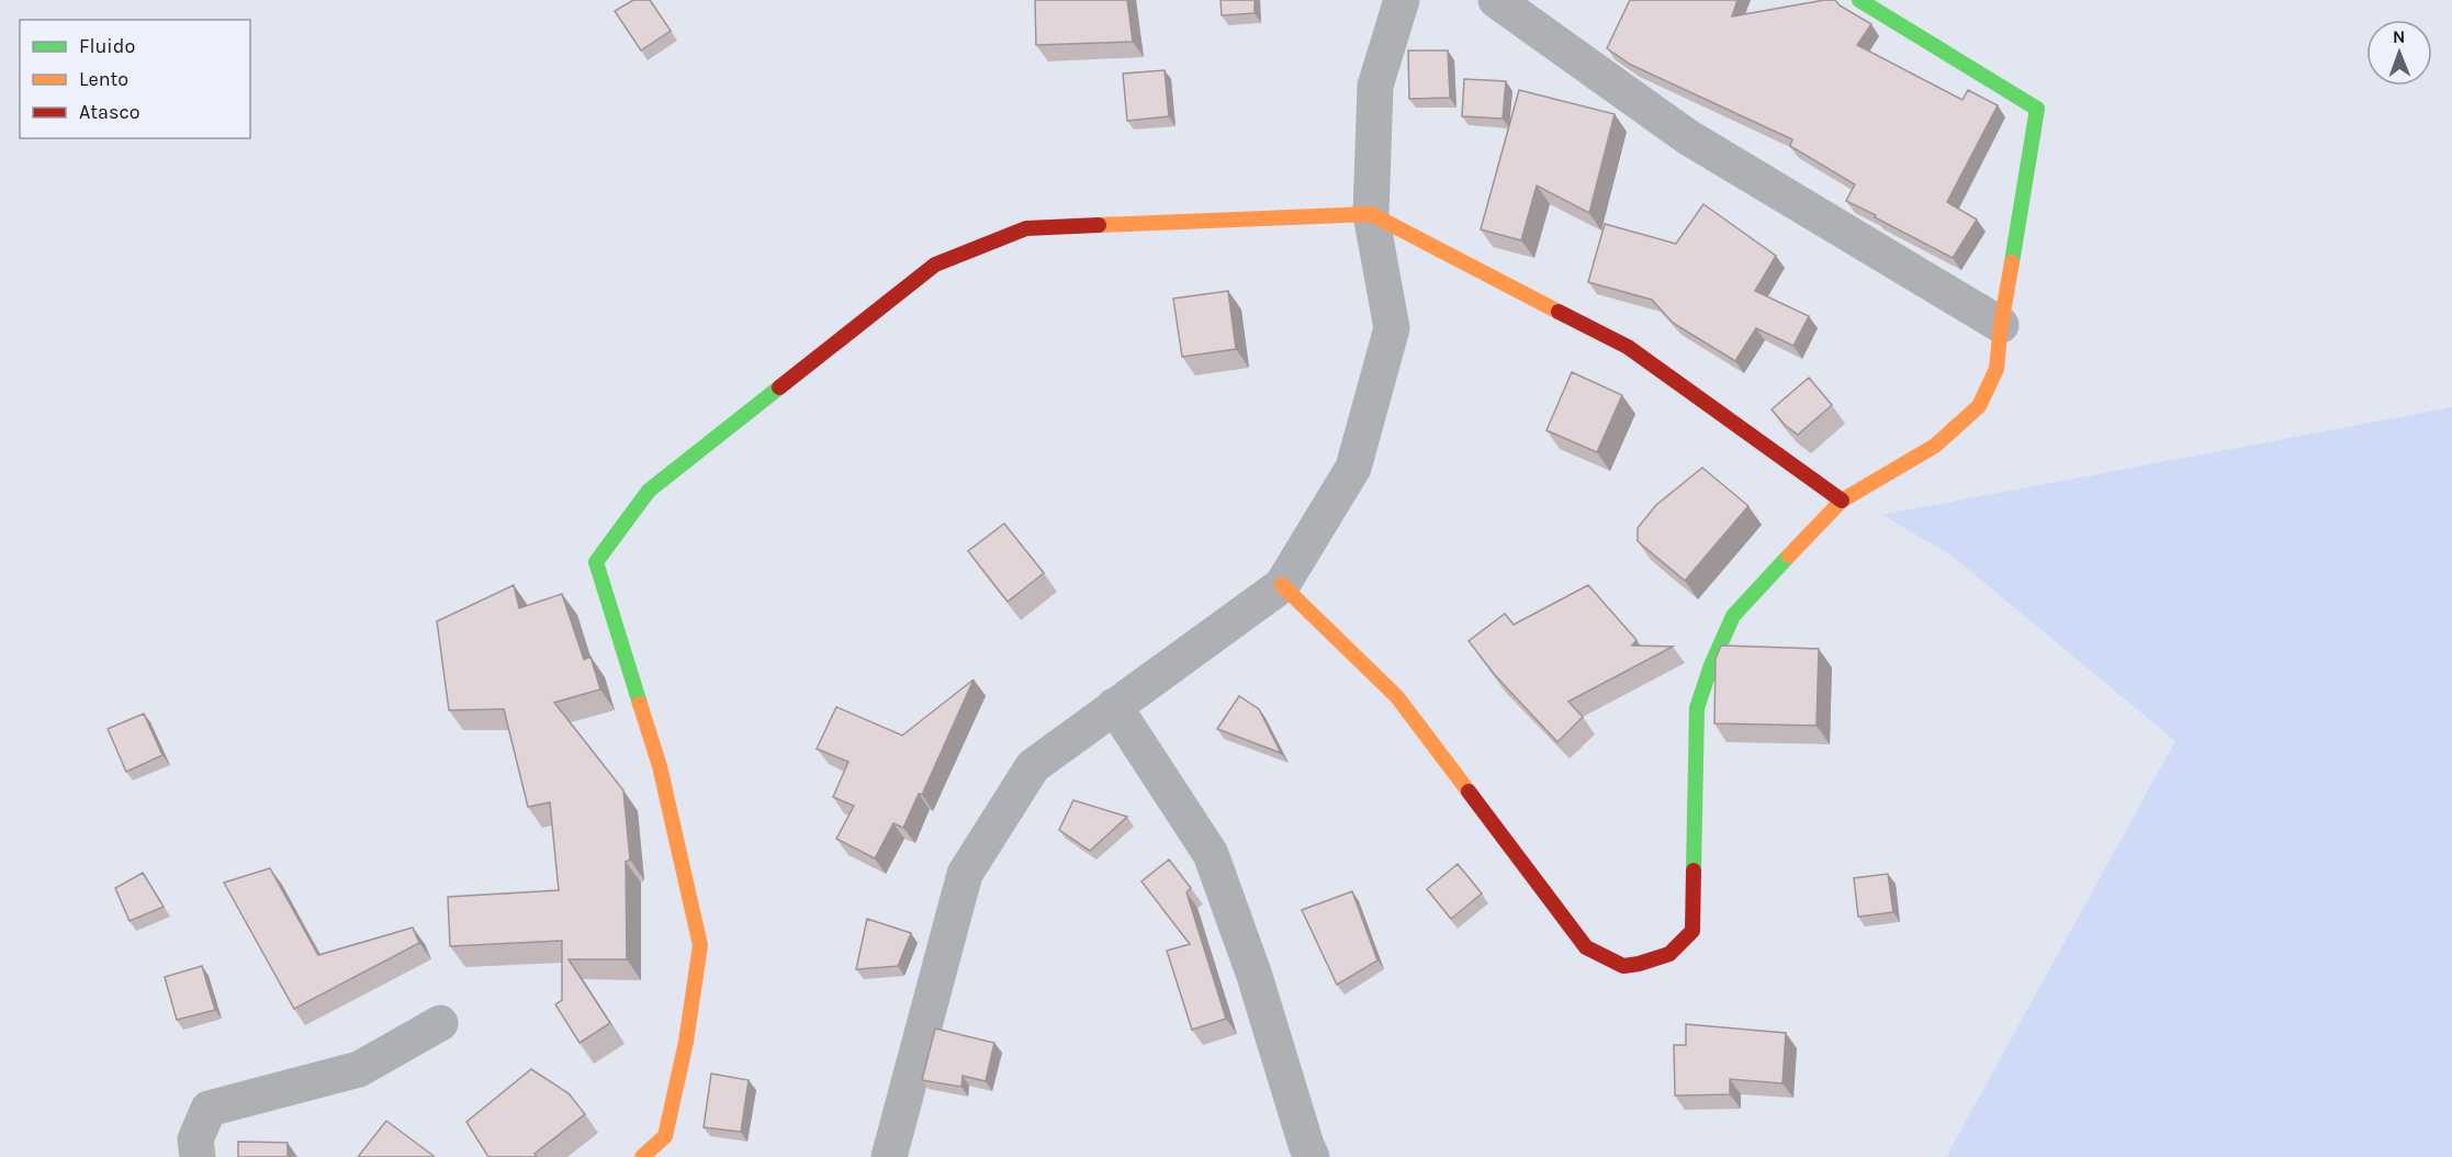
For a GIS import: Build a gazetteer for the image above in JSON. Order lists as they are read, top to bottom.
{
  "legend": ["Fluido", "Lento", "Atasco"],
  "north": "top"
}
